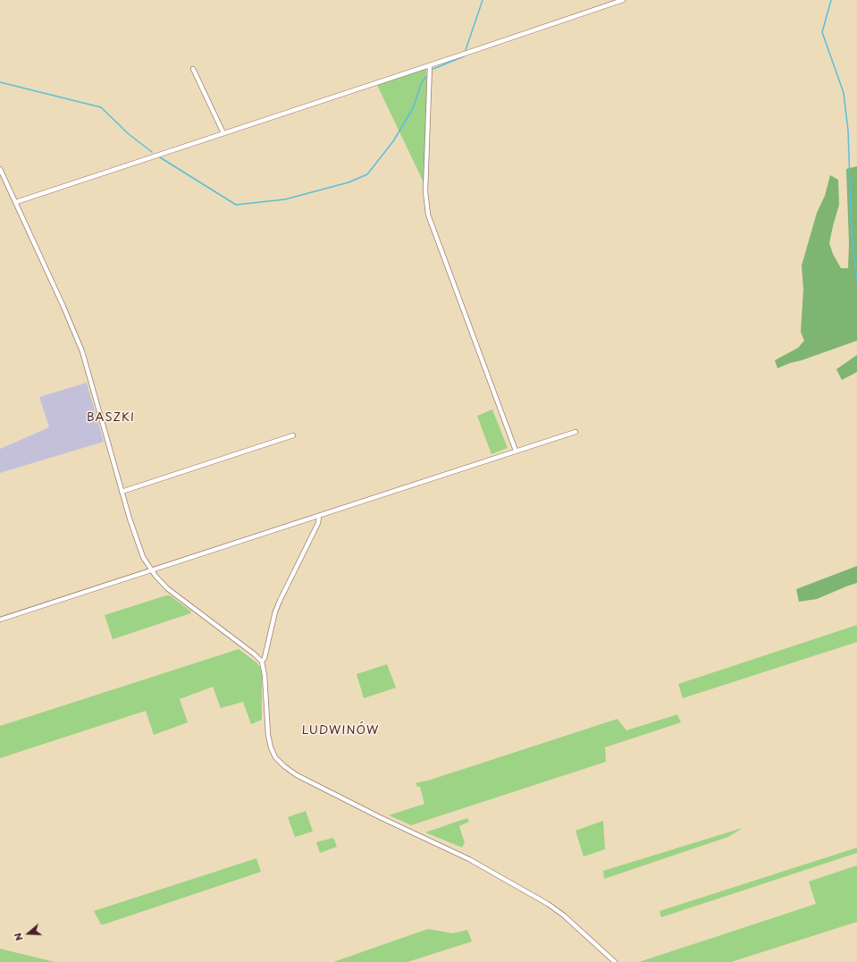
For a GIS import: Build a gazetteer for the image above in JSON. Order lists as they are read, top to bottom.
{
  "districts": ["BASZKI", "LUDWINÓW"],
  "north": "left"
}
